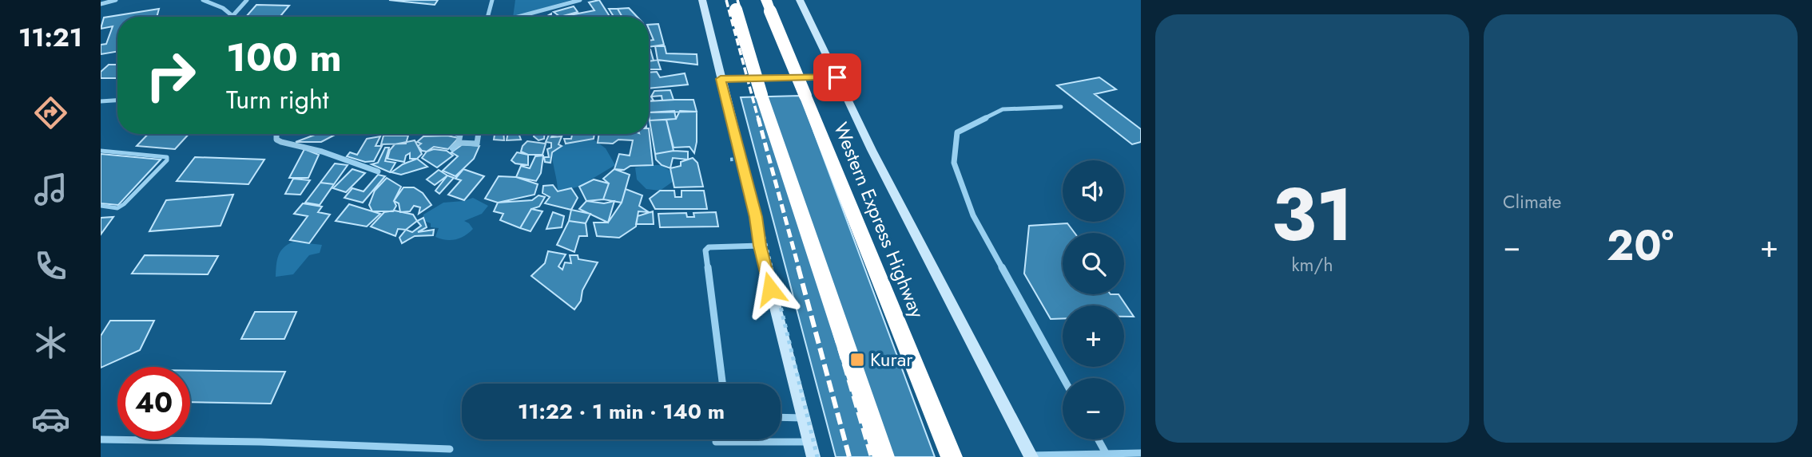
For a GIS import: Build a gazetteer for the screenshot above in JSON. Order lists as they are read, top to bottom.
{
  "streets": {
    "highway": ["Western Express Highway"]
  },
  "places": {
    "transit": ["Kurar"]
  },
  "page": {
    "tabs": "11:21",
    "tile": [
      ["31", "km/h"],
      "Climate"
    ],
    "turn": ["100 m", "Turn right"],
    "map_buttons": ["+", "−"],
    "heat": ["−", "20°", "+"],
    "limit": "40",
    "trip": "11:22 · 1 min · 140 m"
  }
}
